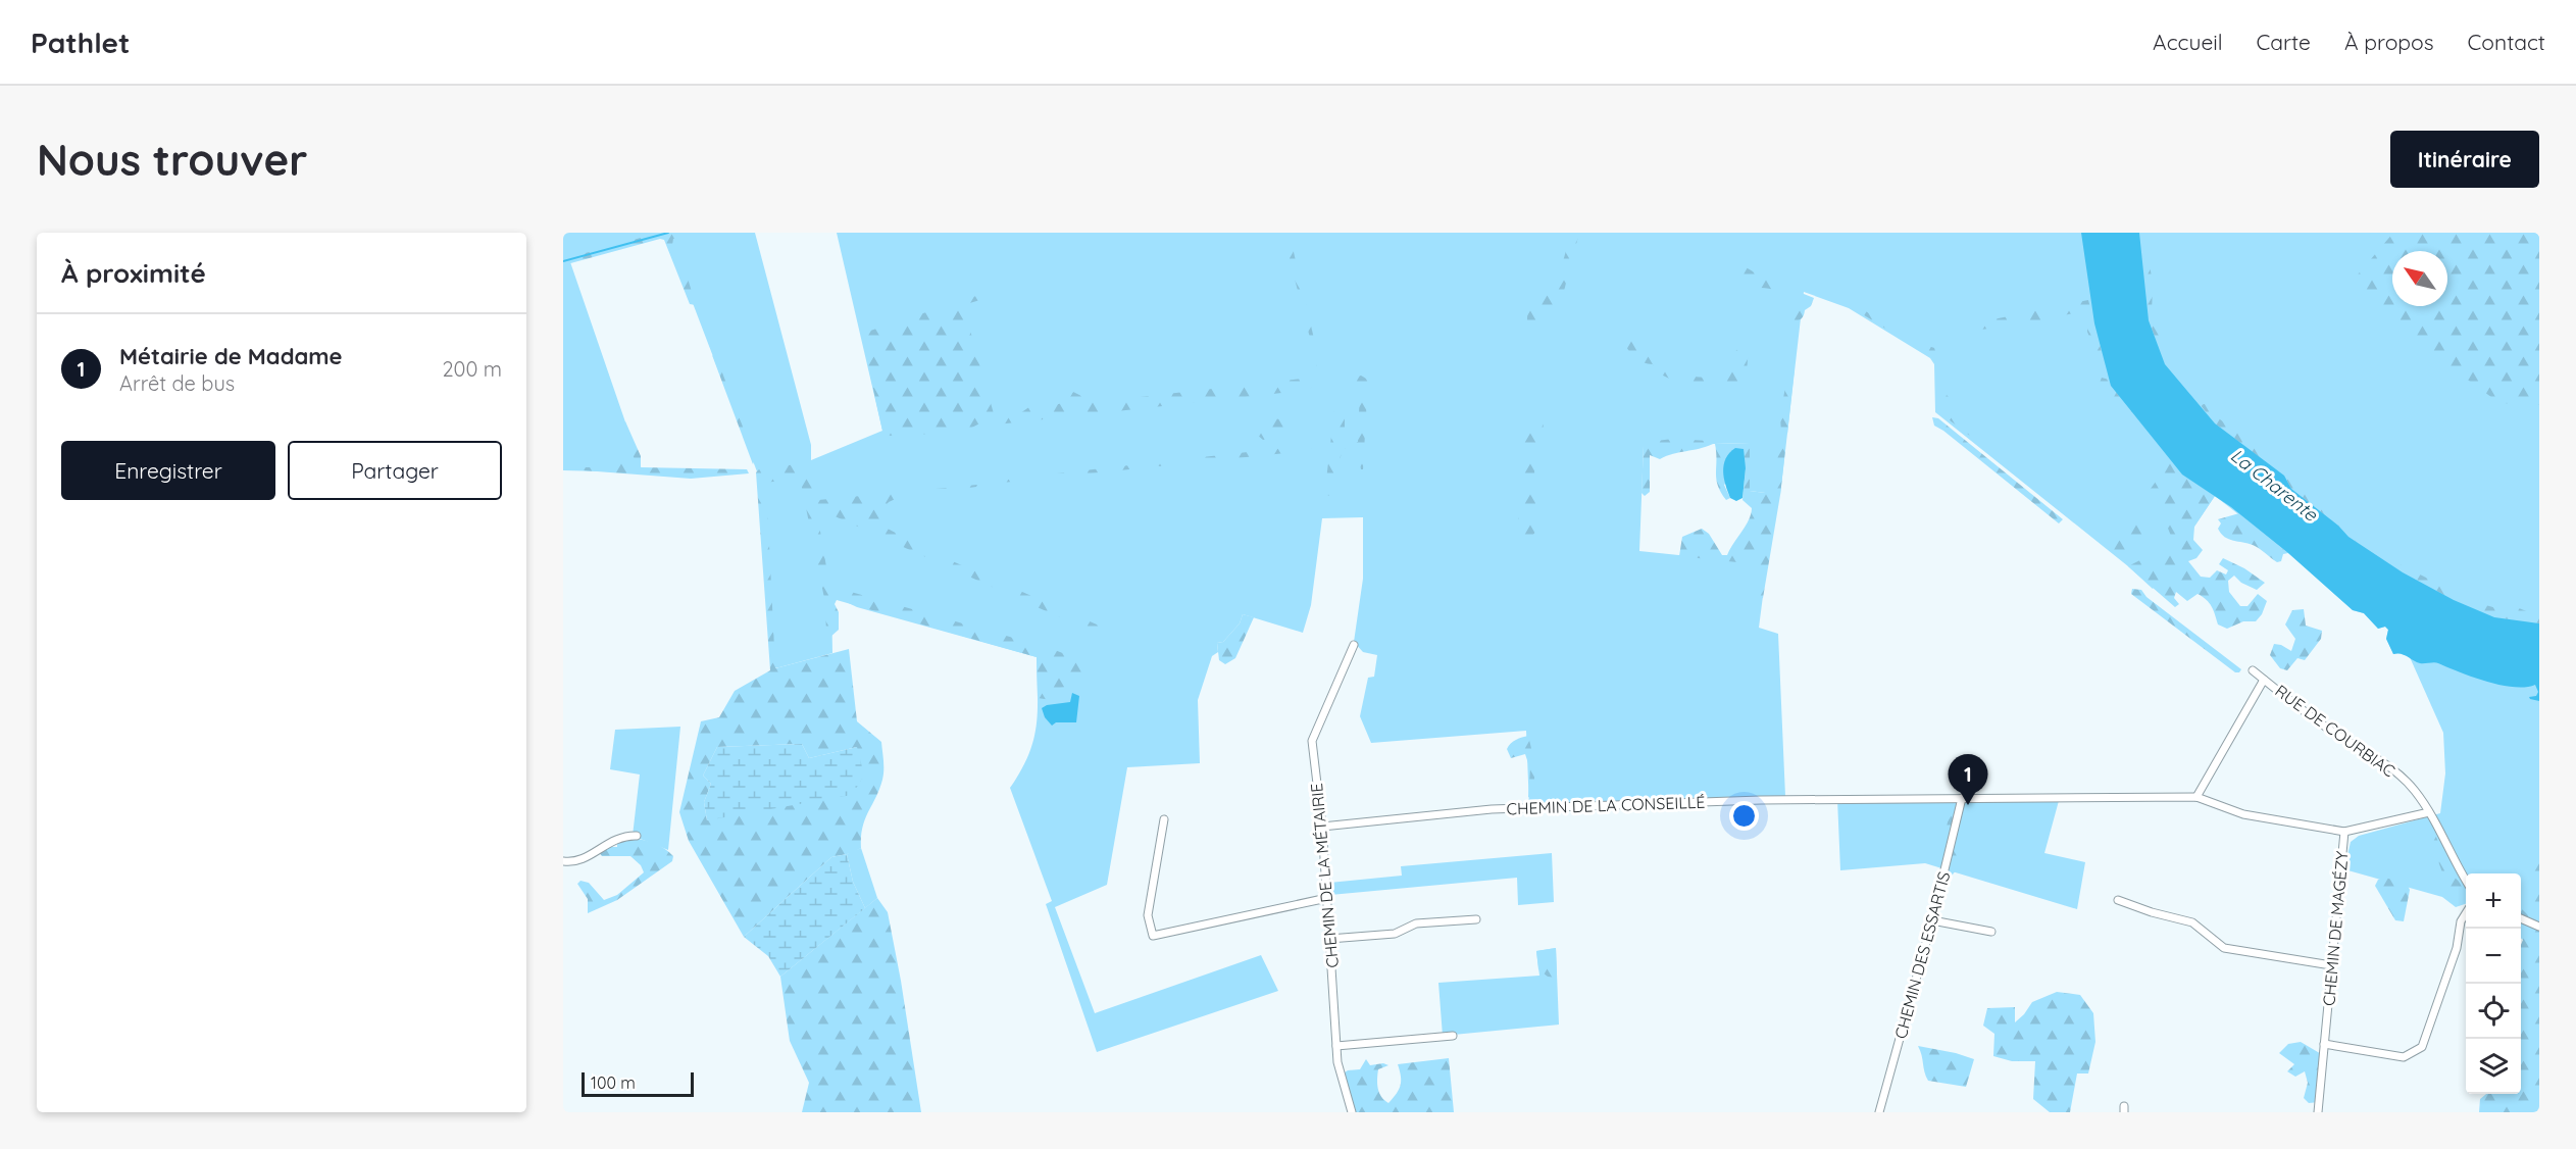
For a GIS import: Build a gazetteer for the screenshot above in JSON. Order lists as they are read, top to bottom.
{
  "streets": {
    "street": [
      "RUE DE COURBIAC",
      "CHEMIN DE LA CONSEILLÉ",
      "CHEMIN DE LA MÉTAIRIE",
      "CHEMIN DE MAGÉZY",
      "CHEMIN DES ESSARTIS"
    ]
  },
  "crossings": [
    ["RUE DE COURBIAC", "CHEMIN DE MAGÉZY"],
    ["CHEMIN DE LA CONSEILLÉ", "CHEMIN DE LA MÉTAIRIE"],
    ["CHEMIN DE LA CONSEILLÉ", "CHEMIN DES ESSARTIS"]
  ],
  "water": ["La Charente"],
  "scale_bar": "100 m",
  "north": "top left",
  "page": {
    "header": "Pathlet",
    "nav": [
      "Accueil",
      "Carte",
      "À propos",
      "Contact"
    ],
    "buttons": [
      "Itinéraire",
      ["Enregistrer", "Partager"]
    ],
    "title": "Nous trouver",
    "heading": "À proximité",
    "list": [
      {
        "mark": "1",
        "name": "Métairie de Madame",
        "note": "Arrêt de bus",
        "value": "200 m"
      }
    ],
    "pins": "1",
    "map_buttons": ["+", "−"],
    "scale": "100 m"
  }
}
